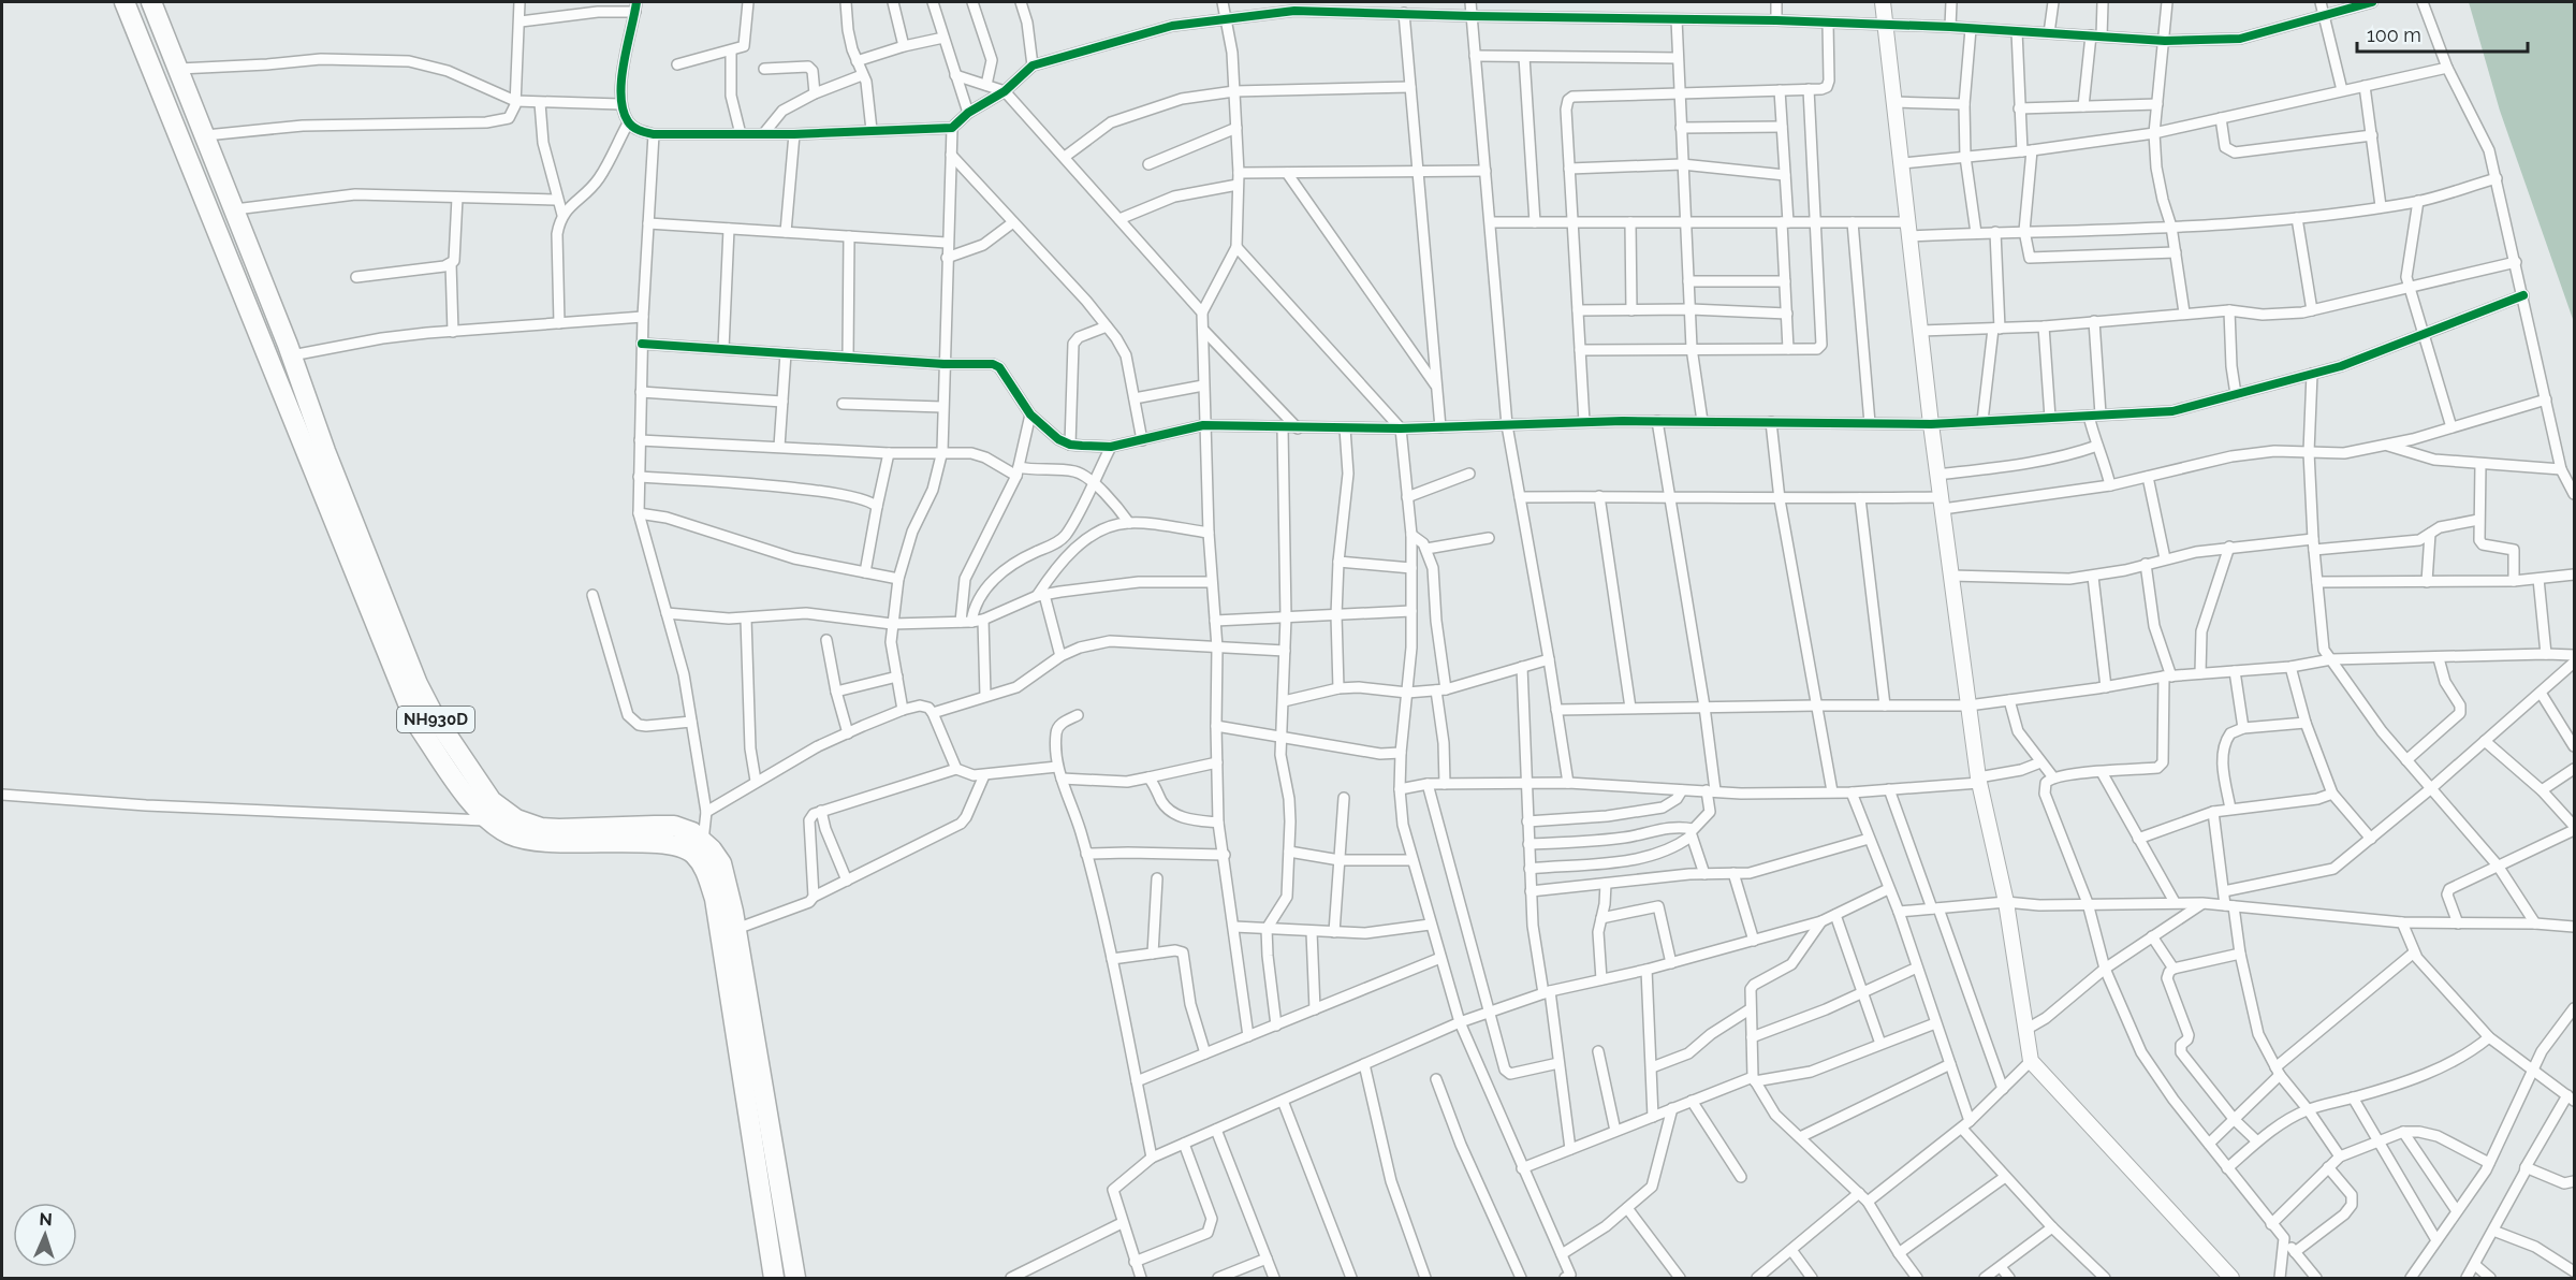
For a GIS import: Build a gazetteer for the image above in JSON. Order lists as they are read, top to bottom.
{
  "streets": {
    "highway": ["NH930D"]
  },
  "scale_bar": "100 m",
  "north": "top"
}
